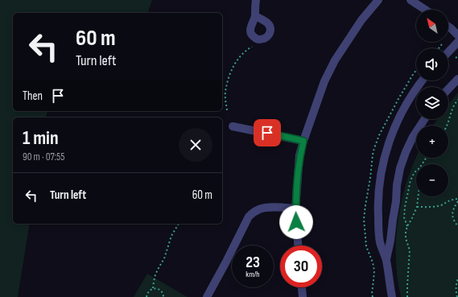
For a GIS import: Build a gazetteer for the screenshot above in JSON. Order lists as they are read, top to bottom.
{
  "north": "top left",
  "page": {
    "map_buttons": ["+", "−"],
    "turn": ["60 m", "Turn left"],
    "then": "Then",
    "heading": ["1 min", "90 m · 07:55"],
    "list": [
      {
        "name": "Turn left",
        "value": "60 m"
      }
    ],
    "speed": "23 km/h",
    "limit": "30"
  }
}
